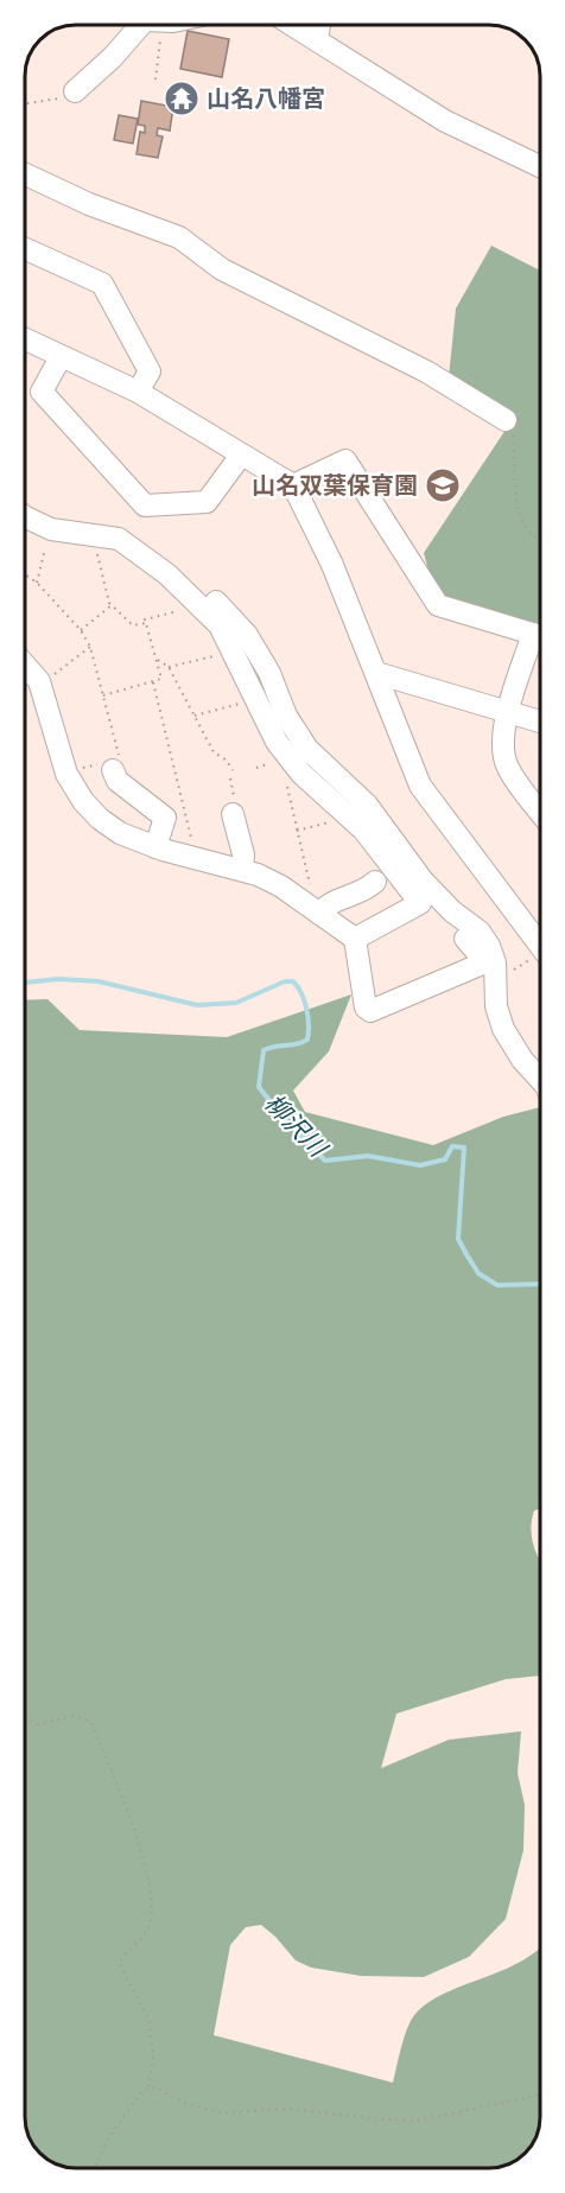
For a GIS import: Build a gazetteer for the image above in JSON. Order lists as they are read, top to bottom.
{
  "water": ["柳沢川"],
  "places": {
    "temple": ["山名八幡宮"],
    "school or university": ["山名双葉保育園"]
  }
}
